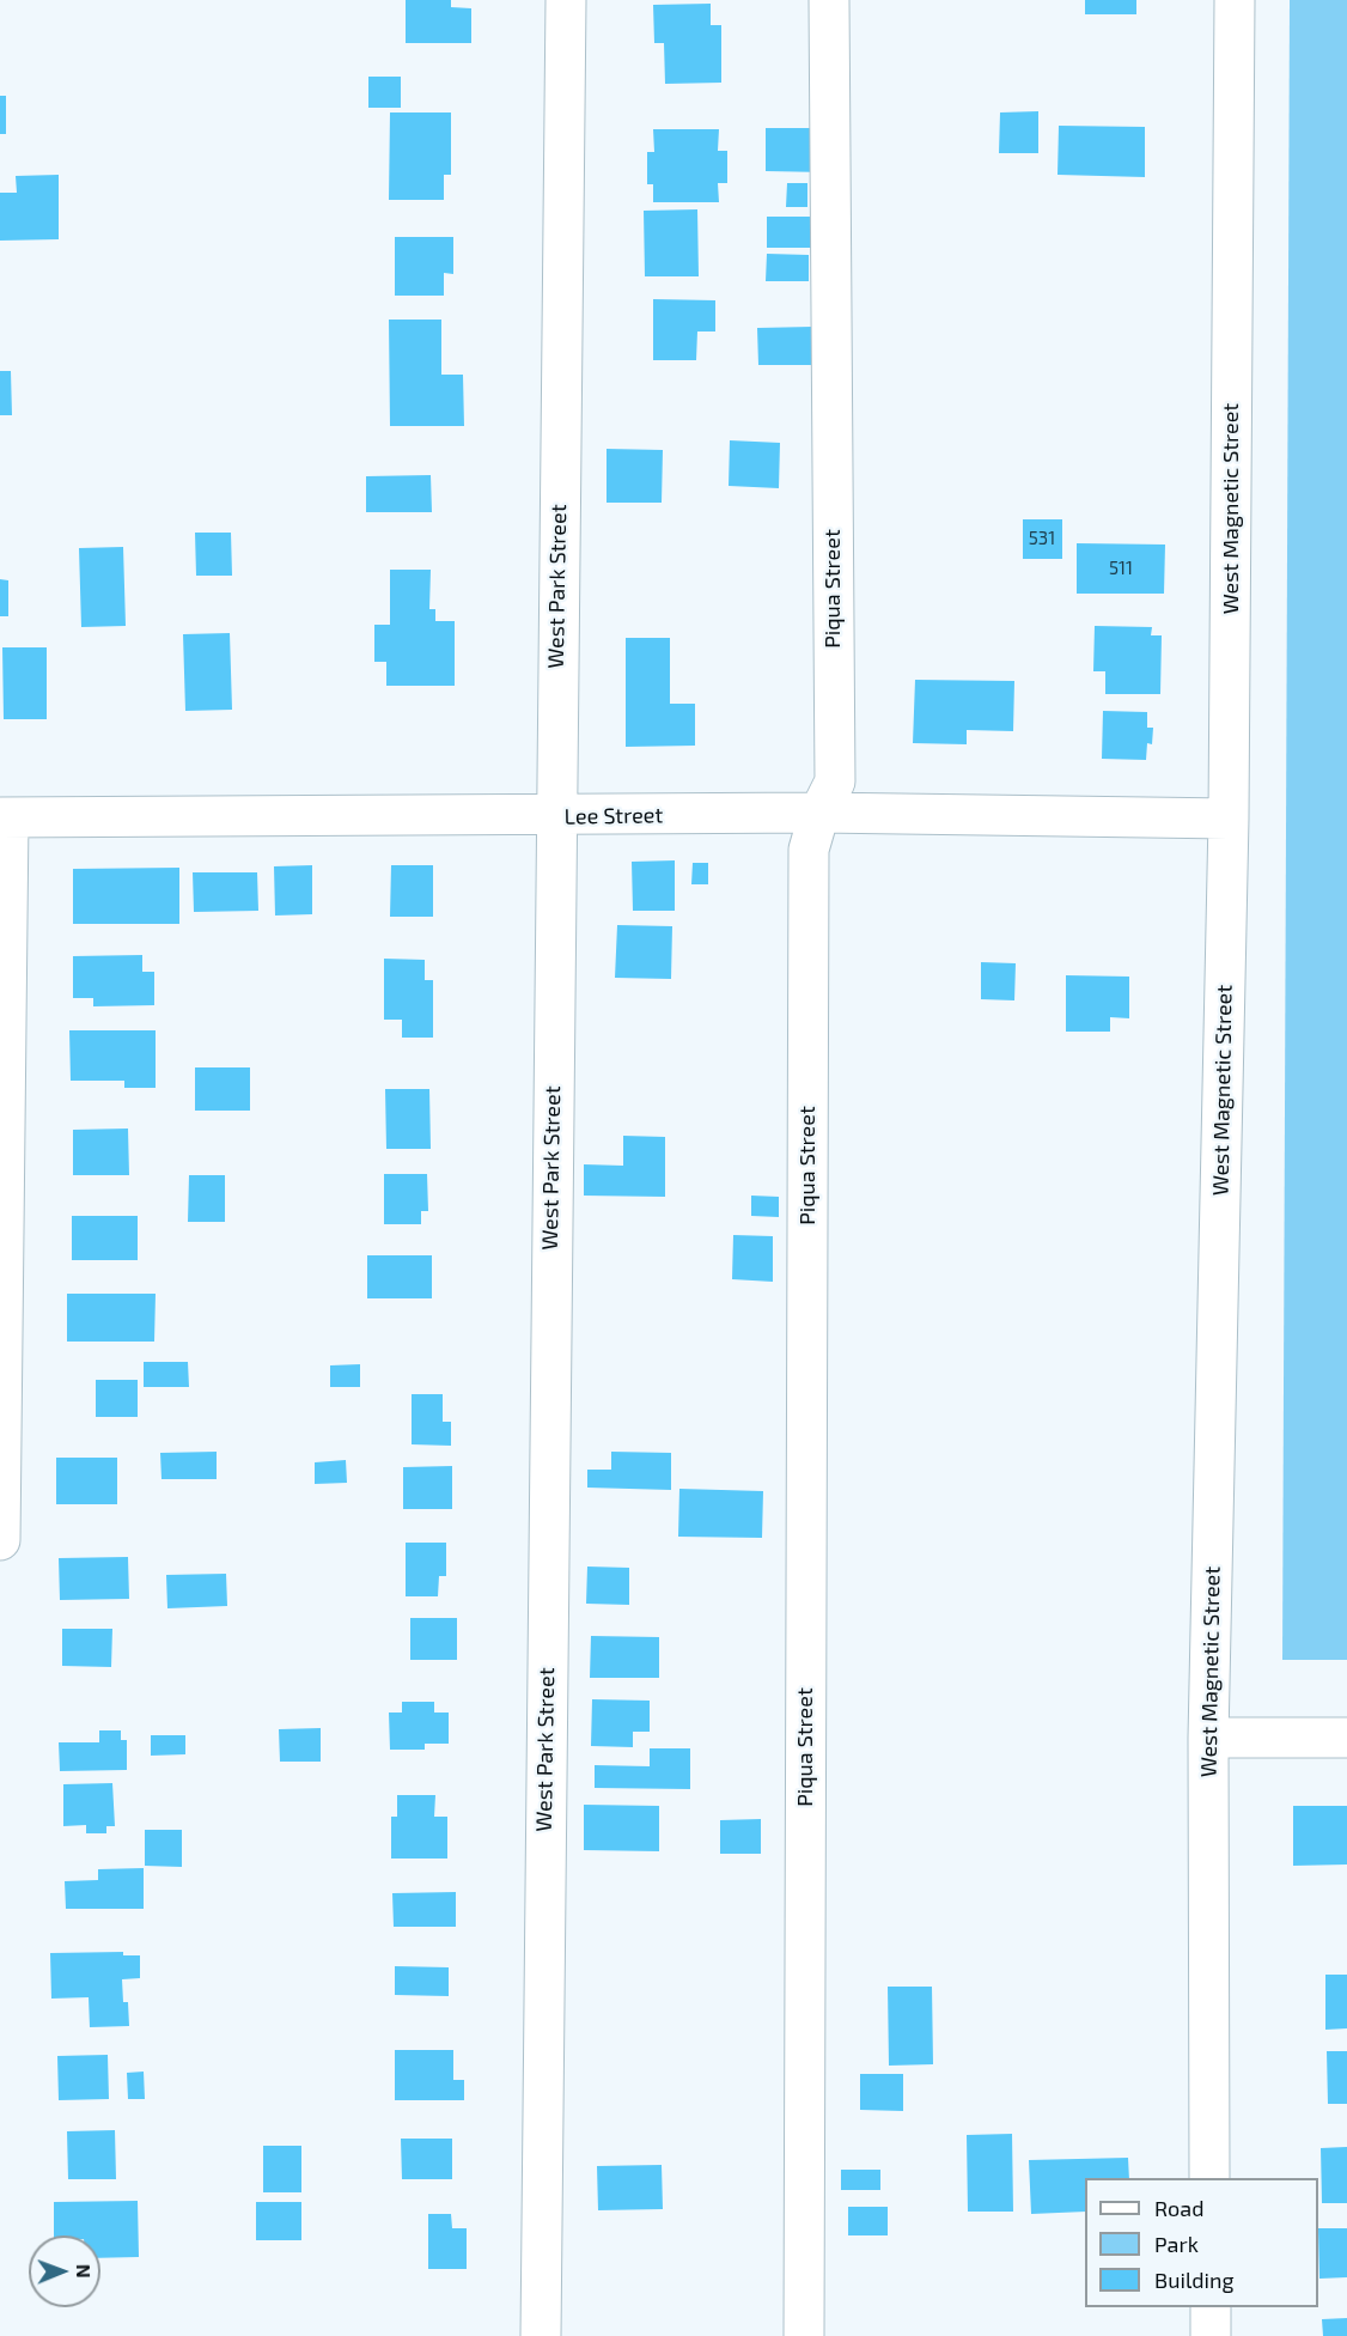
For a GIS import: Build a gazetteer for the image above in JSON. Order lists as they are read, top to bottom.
{
  "streets": {
    "street": [
      "West Magnetic Street",
      "West Park Street",
      "Piqua Street",
      "Lee Street"
    ]
  },
  "crossings": [
    ["West Magnetic Street", "Lee Street"],
    ["West Park Street", "Lee Street"],
    ["Piqua Street", "Lee Street"]
  ],
  "house_numbers": ["531", "511"],
  "legend": ["Road", "Park", "Building"],
  "north": "right"
}
